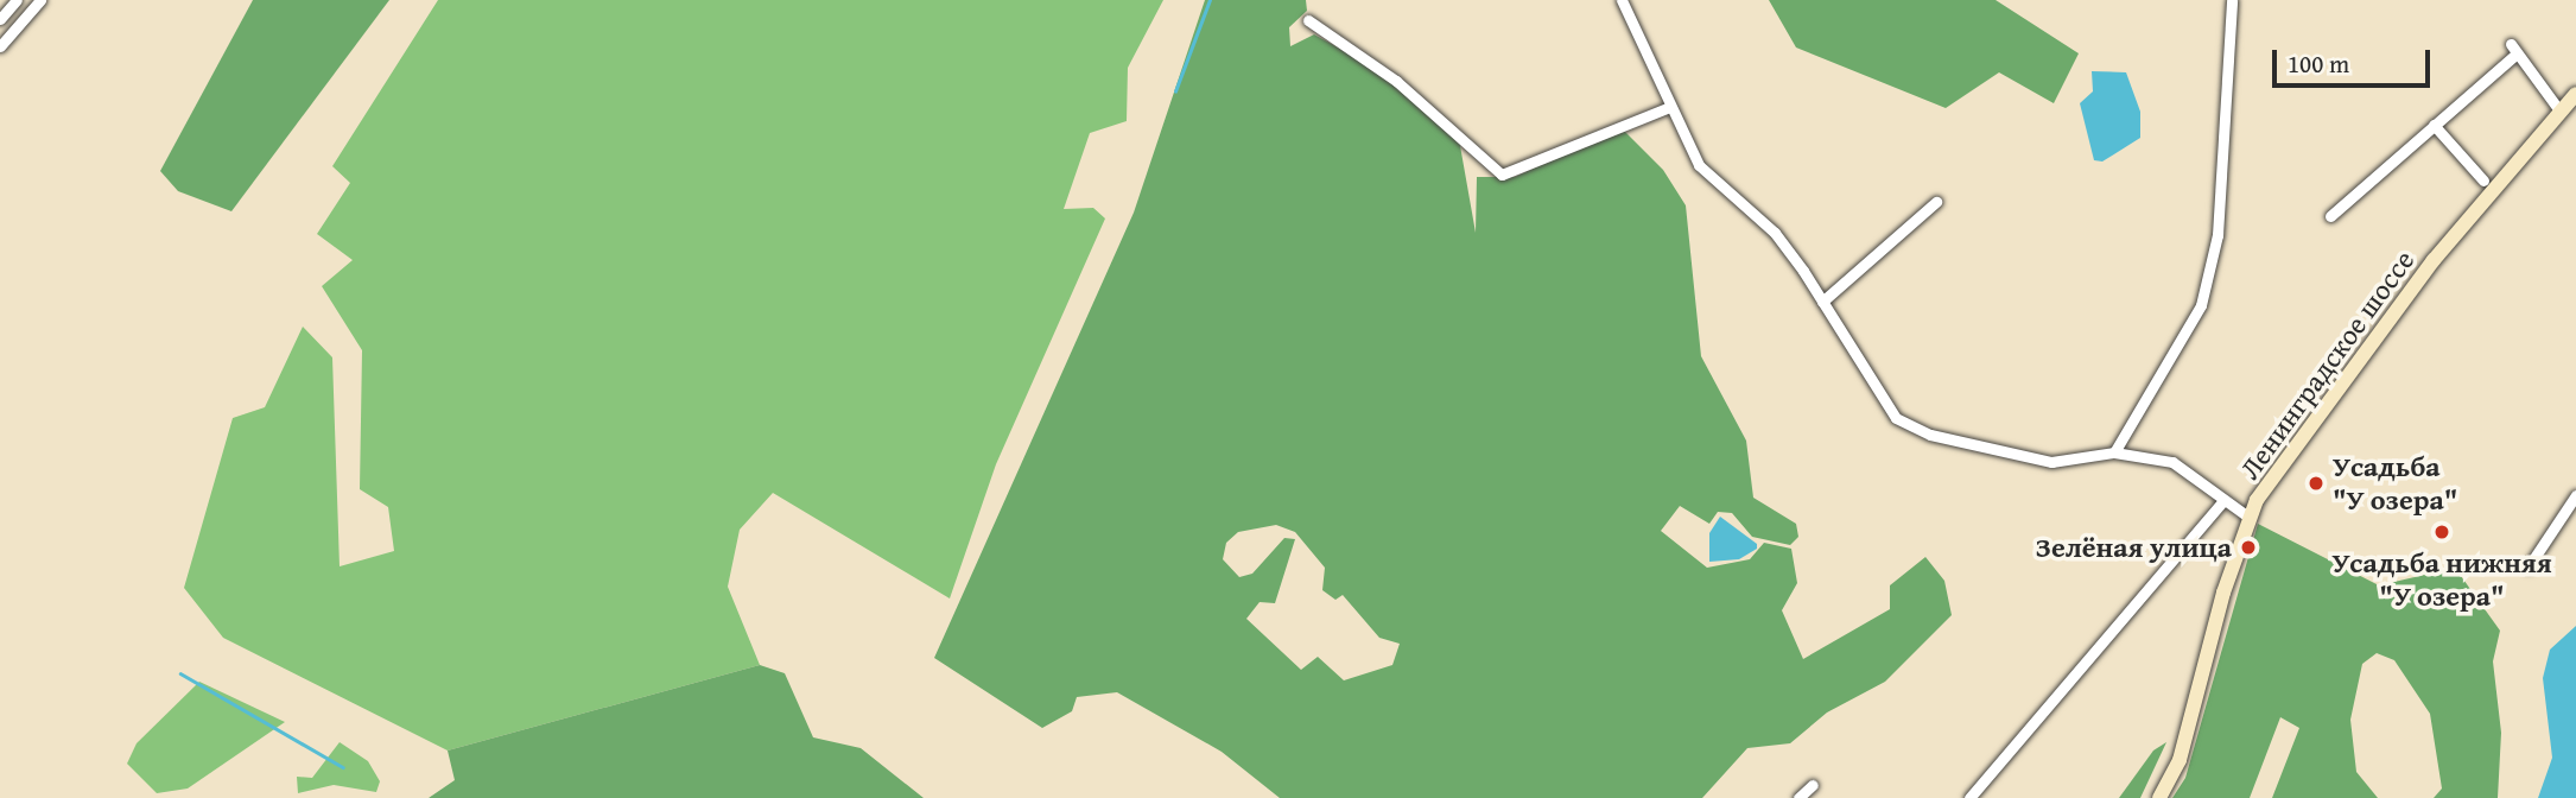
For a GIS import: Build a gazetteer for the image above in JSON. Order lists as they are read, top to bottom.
{
  "streets": {
    "main road": ["Ленинградское шоссе"]
  },
  "places": ["Усадьба \"У озера\"", "Усадьба нижняя \"У озера\"", "Зелёная улица"],
  "scale_bar": "100 m"
}
